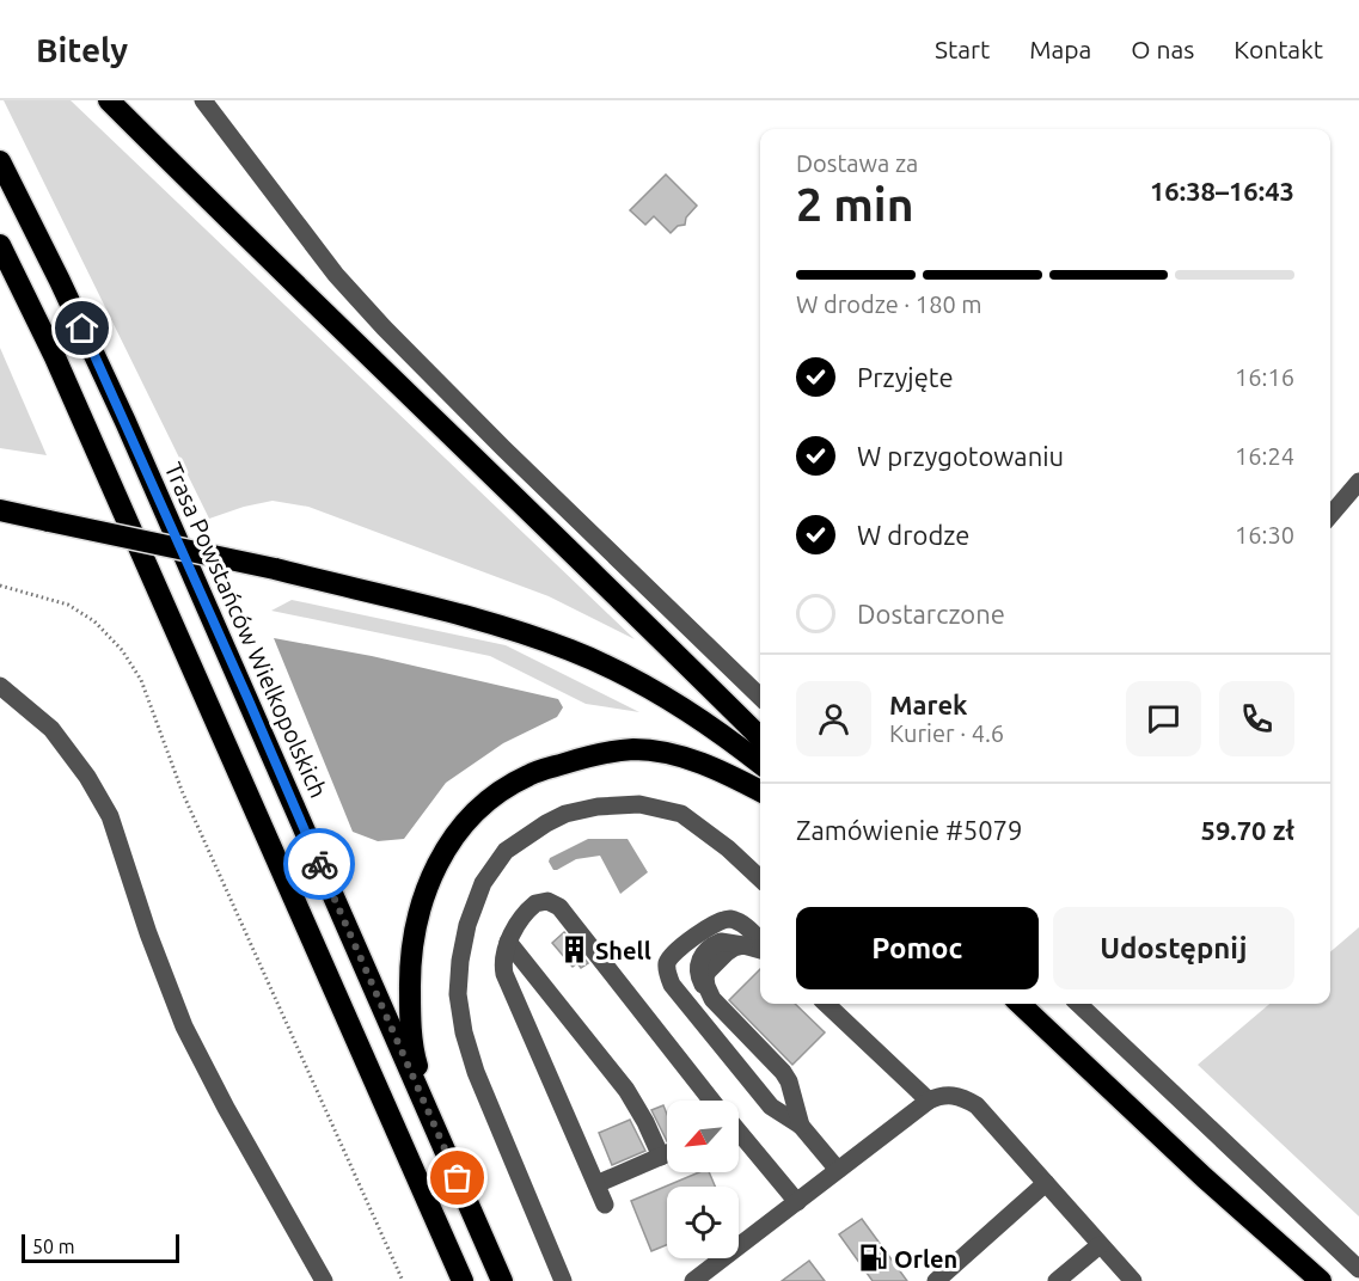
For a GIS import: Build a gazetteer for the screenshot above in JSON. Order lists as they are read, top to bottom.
{
  "streets": {
    "highway": ["Trasa Powstańców Wielkopolskich"]
  },
  "places": {
    "building": ["Shell"],
    "fuel station": ["Orlen"]
  },
  "scale_bar": "50 m",
  "north": "bottom left",
  "page": {
    "header": "Bitely",
    "nav": [
      "Start",
      "Mapa",
      "O nas",
      "Kontakt"
    ],
    "heading": ["2 min", "Dostawa za", "16:38–16:43"],
    "panel": [
      "Marek",
      "Kurier · 4.6",
      "Zamówienie #5079",
      "59.70 zł"
    ],
    "bar": "W drodze · 180 m",
    "list": [
      ["Przyjęte", "16:16"],
      ["W przygotowaniu", "16:24"],
      ["W drodze", "16:30"],
      "Dostarczone"
    ],
    "buttons": ["Pomoc", "Udostępnij"],
    "scale": "50 m"
  }
}
